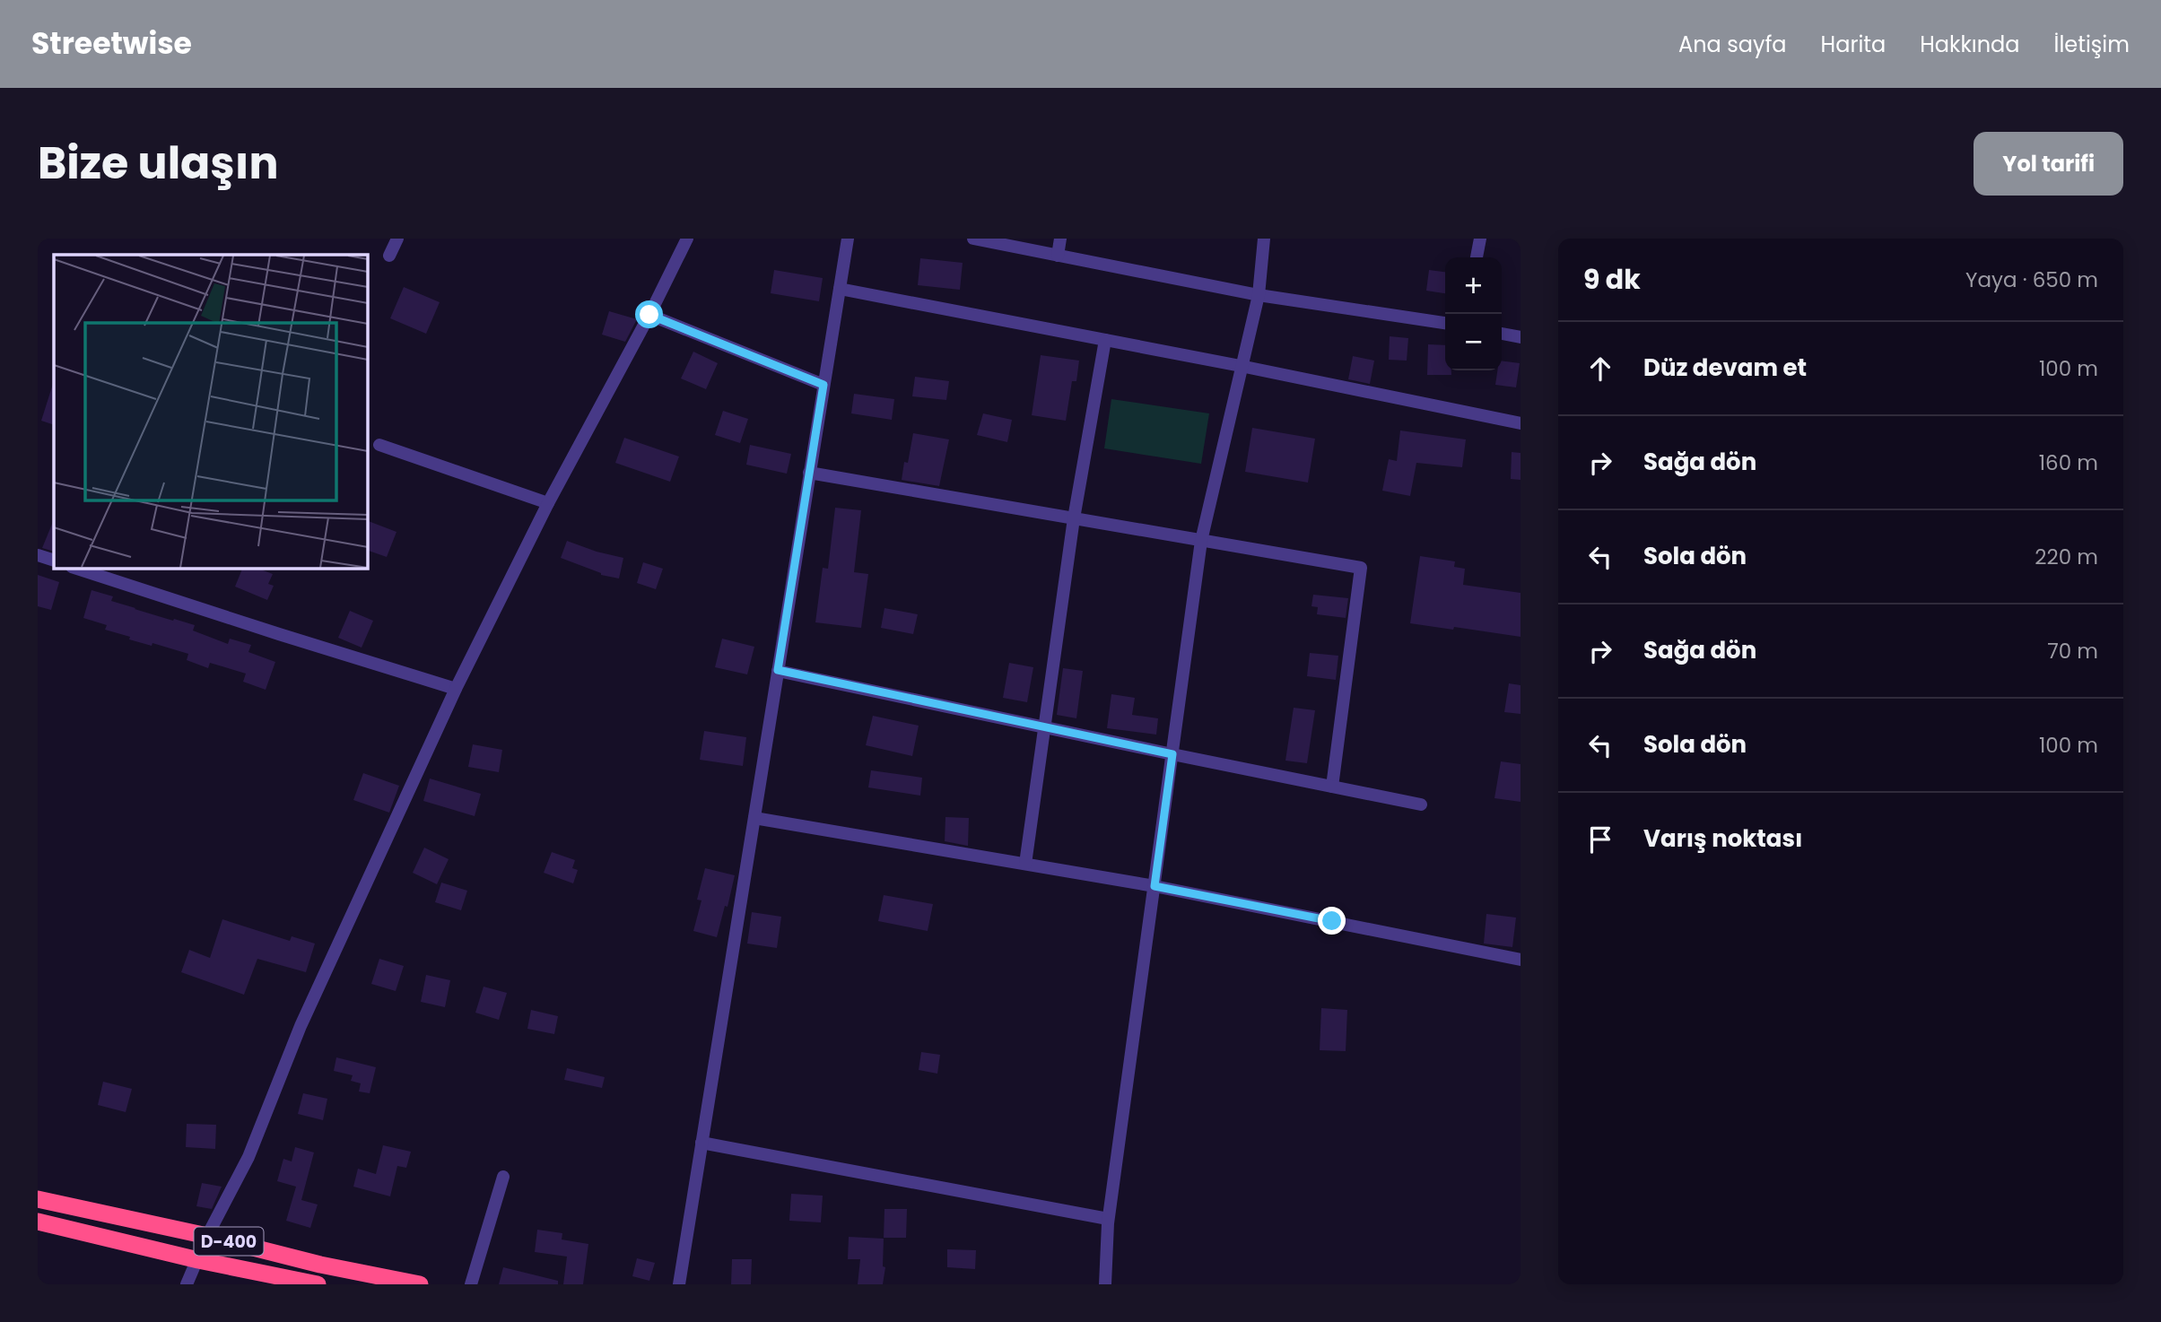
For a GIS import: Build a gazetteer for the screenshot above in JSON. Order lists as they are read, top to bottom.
{
  "streets": {
    "highway": ["D-400"]
  },
  "page": {
    "header": "Streetwise",
    "nav": [
      "Ana sayfa",
      "Harita",
      "Hakkında",
      "İletişim"
    ],
    "title": "Bize ulaşın",
    "buttons": "Yol tarifi",
    "heading": ["9 dk", "Yaya · 650 m"],
    "map_buttons": ["+", "−"],
    "list": [
      ["Düz devam et", "100 m"],
      ["Sağa dön", "160 m"],
      ["Sola dön", "220 m"],
      ["Sağa dön", "70 m"],
      ["Sola dön", "100 m"],
      "Varış noktası"
    ]
  }
}
